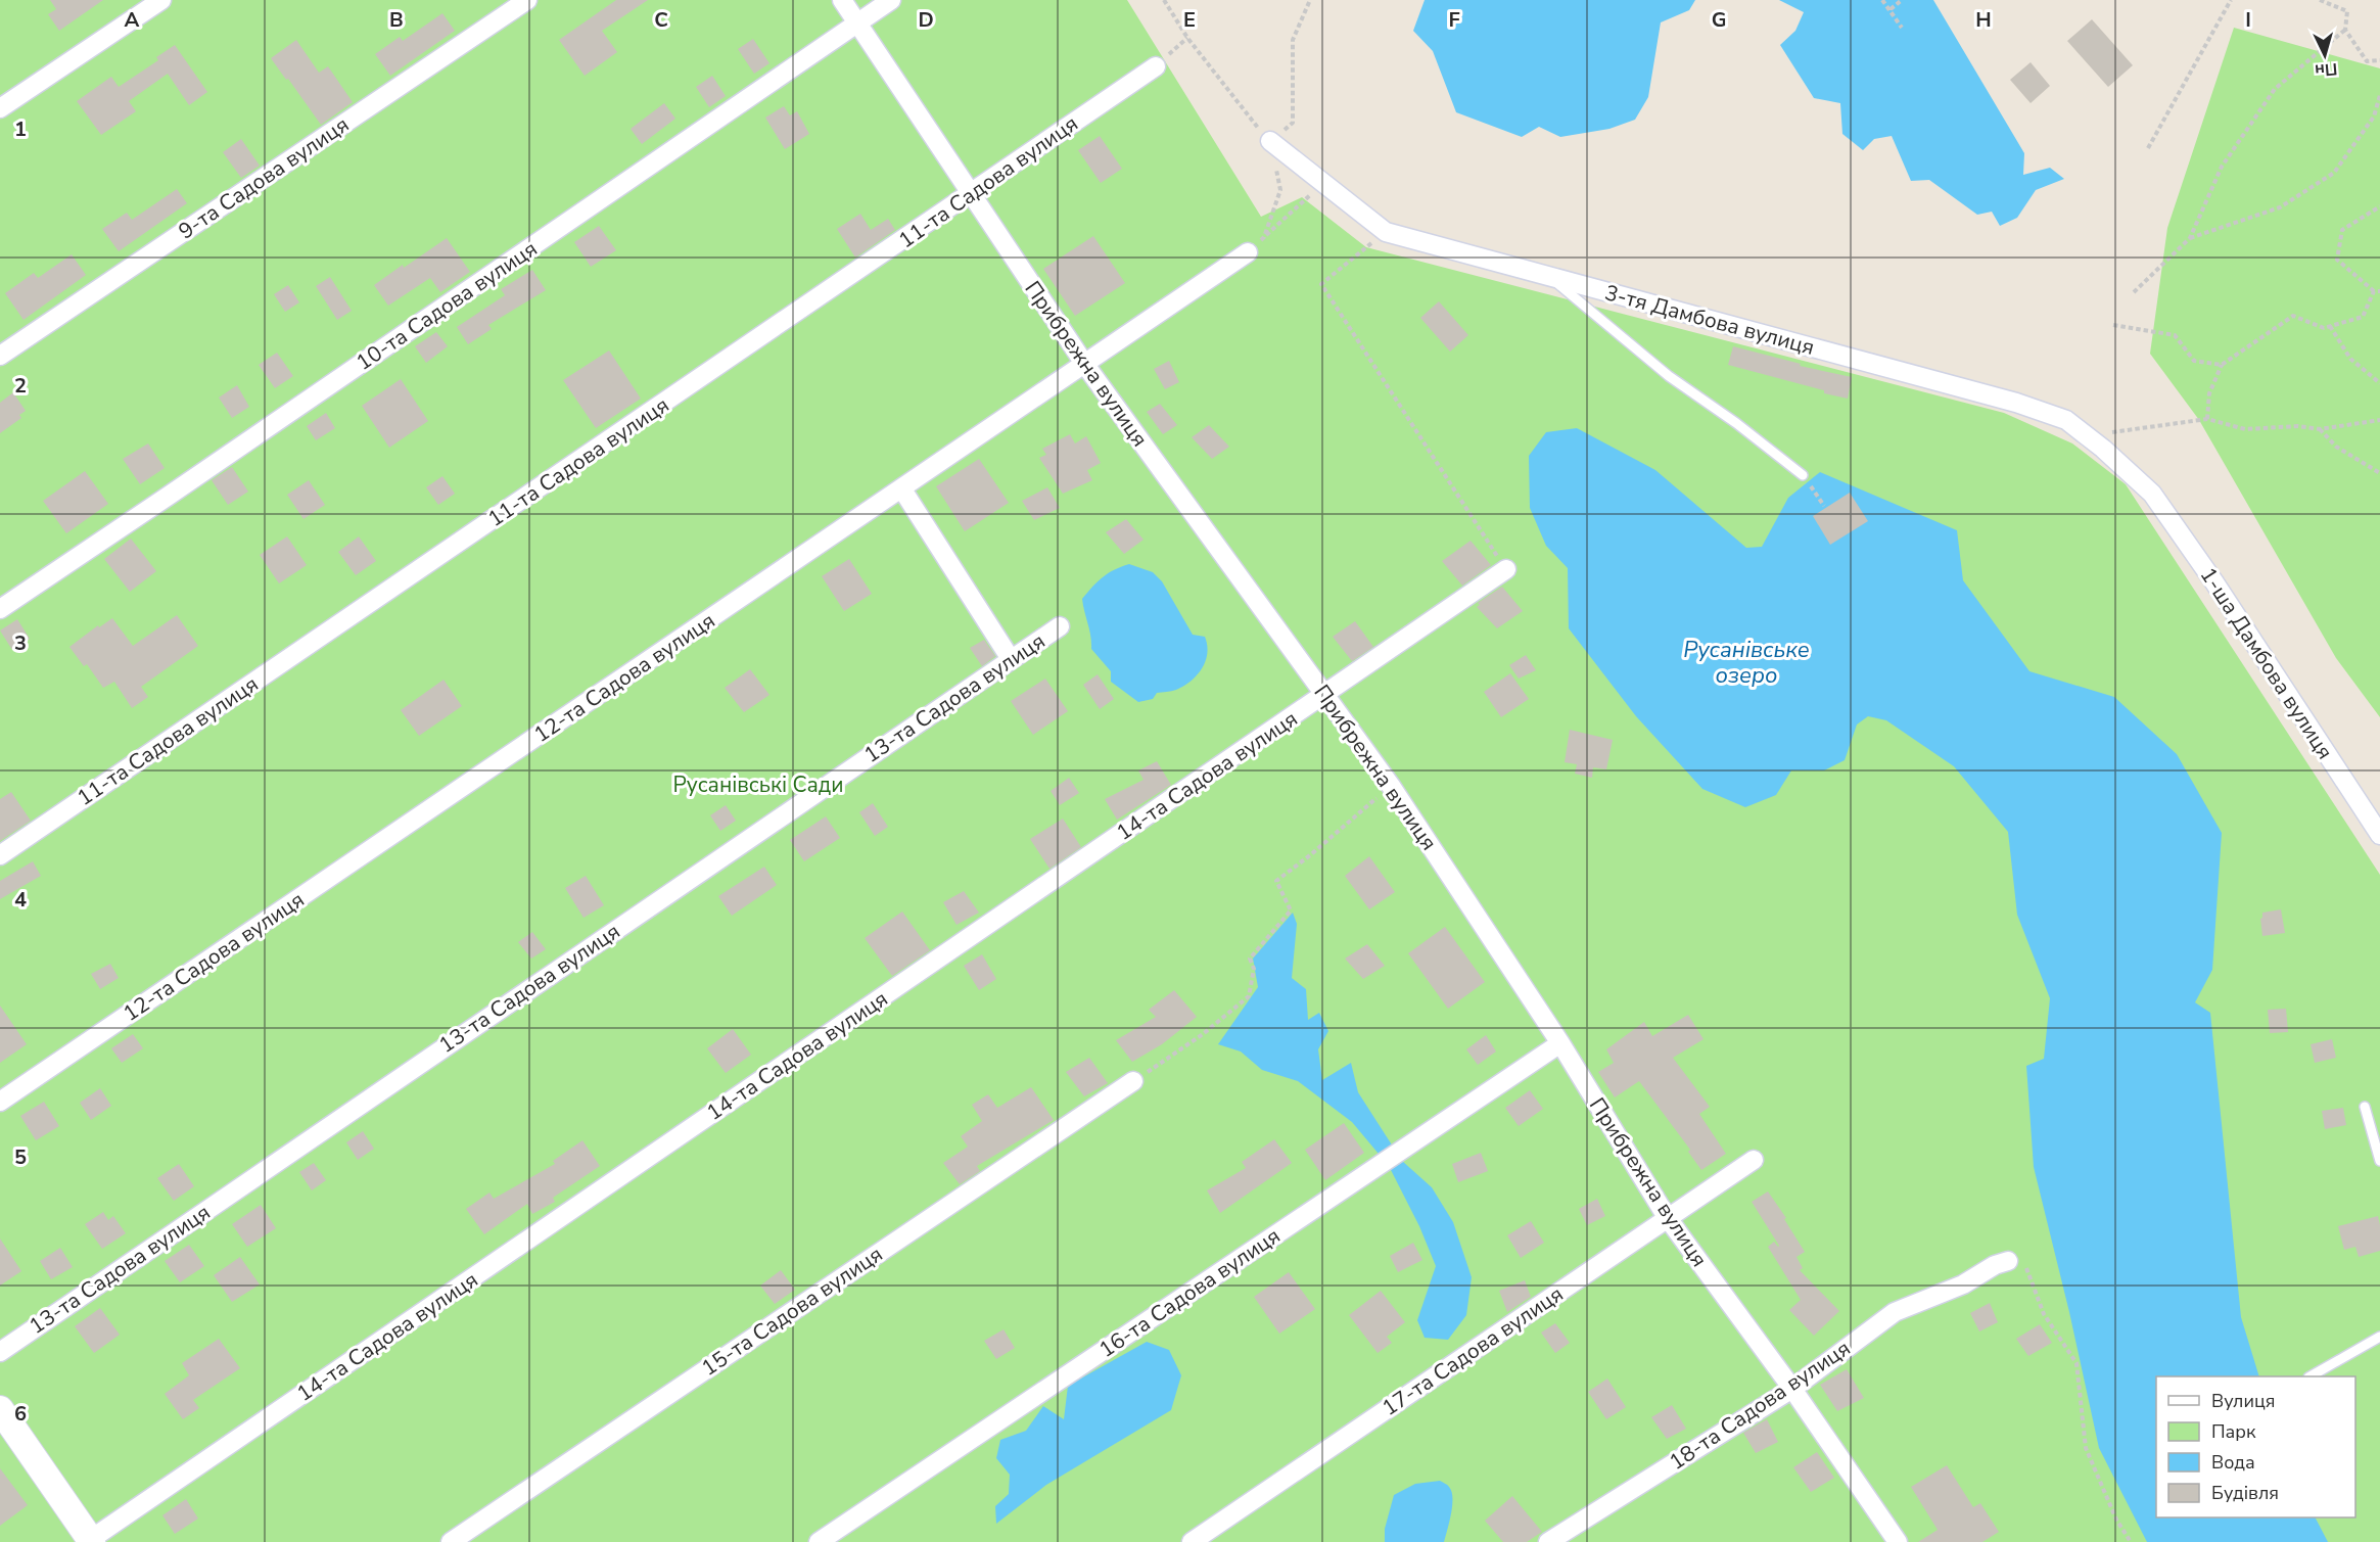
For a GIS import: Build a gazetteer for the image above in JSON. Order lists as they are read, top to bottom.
{
  "streets": {
    "street": [
      "9-та Садова вулиця",
      "11-та Садова вулиця",
      "10-та Садова вулиця",
      "3-тя Дамбова вулиця",
      "Прибрежна вулиця",
      "1-ша Дамбова вулиця",
      "12-та Садова вулиця",
      "13-та Садова вулиця",
      "14-та Садова вулиця",
      "16-та Садова вулиця",
      "15-та Садова вулиця",
      "17-та Садова вулиця",
      "18-та Садова вулиця"
    ]
  },
  "crossings": [
    ["11-та Садова вулиця", "Прибрежна вулиця"],
    ["10-та Садова вулиця", "Прибрежна вулиця"],
    ["3-тя Дамбова вулиця", "1-ша Дамбова вулиця"],
    ["Прибрежна вулиця", "12-та Садова вулиця"],
    ["Прибрежна вулиця", "14-та Садова вулиця"],
    ["Прибрежна вулиця", "16-та Садова вулиця"],
    ["Прибрежна вулиця", "17-та Садова вулиця"],
    ["Прибрежна вулиця", "18-та Садова вулиця"]
  ],
  "water": ["Русанівське озеро"],
  "parks": ["Русанівські Сади"],
  "legend": [
    "Вулиця",
    "Парк",
    "Вода",
    "Будівля"
  ],
  "north": "bottom",
  "grid": {
    "columns": [
      "A",
      "B",
      "C",
      "D",
      "E",
      "F",
      "G",
      "H",
      "I"
    ],
    "rows": [
      "1",
      "2",
      "3",
      "4",
      "5",
      "6"
    ]
  }
}
